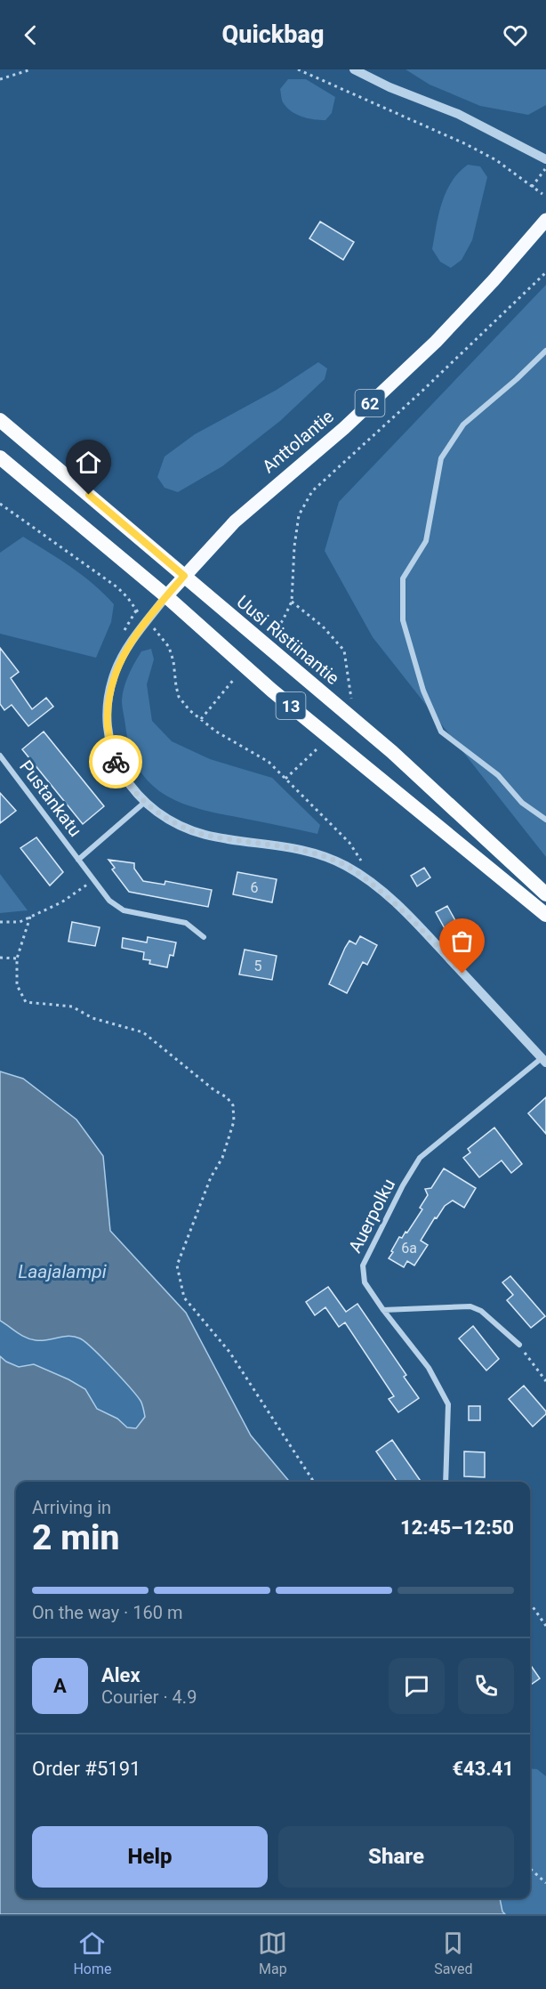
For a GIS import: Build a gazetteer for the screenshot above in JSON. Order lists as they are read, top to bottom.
{
  "streets": {
    "highway": ["Uusi Ristiinantie", "13"],
    "main road": ["62", "Anttolantie"],
    "street": ["Pustankatu", "Auerpolku"]
  },
  "crossings": [
    ["62", "Anttolantie"],
    ["62", "Uusi Ristiinantie"],
    ["62", "13"],
    ["Anttolantie", "Uusi Ristiinantie"]
  ],
  "water": ["Laajalampi"],
  "house_numbers": ["6", "5", "6a"],
  "page": {
    "header": "Quickbag",
    "heading": ["2 min", "Arriving in", "12:45–12:50"],
    "panel": [
      "Alex",
      "Courier · 4.9",
      "Order #5191",
      "€43.41"
    ],
    "bar": "On the way · 160 m",
    "round": "A",
    "buttons": ["Help", "Share"],
    "tabs": ["Home", "Map", "Saved"]
  }
}
